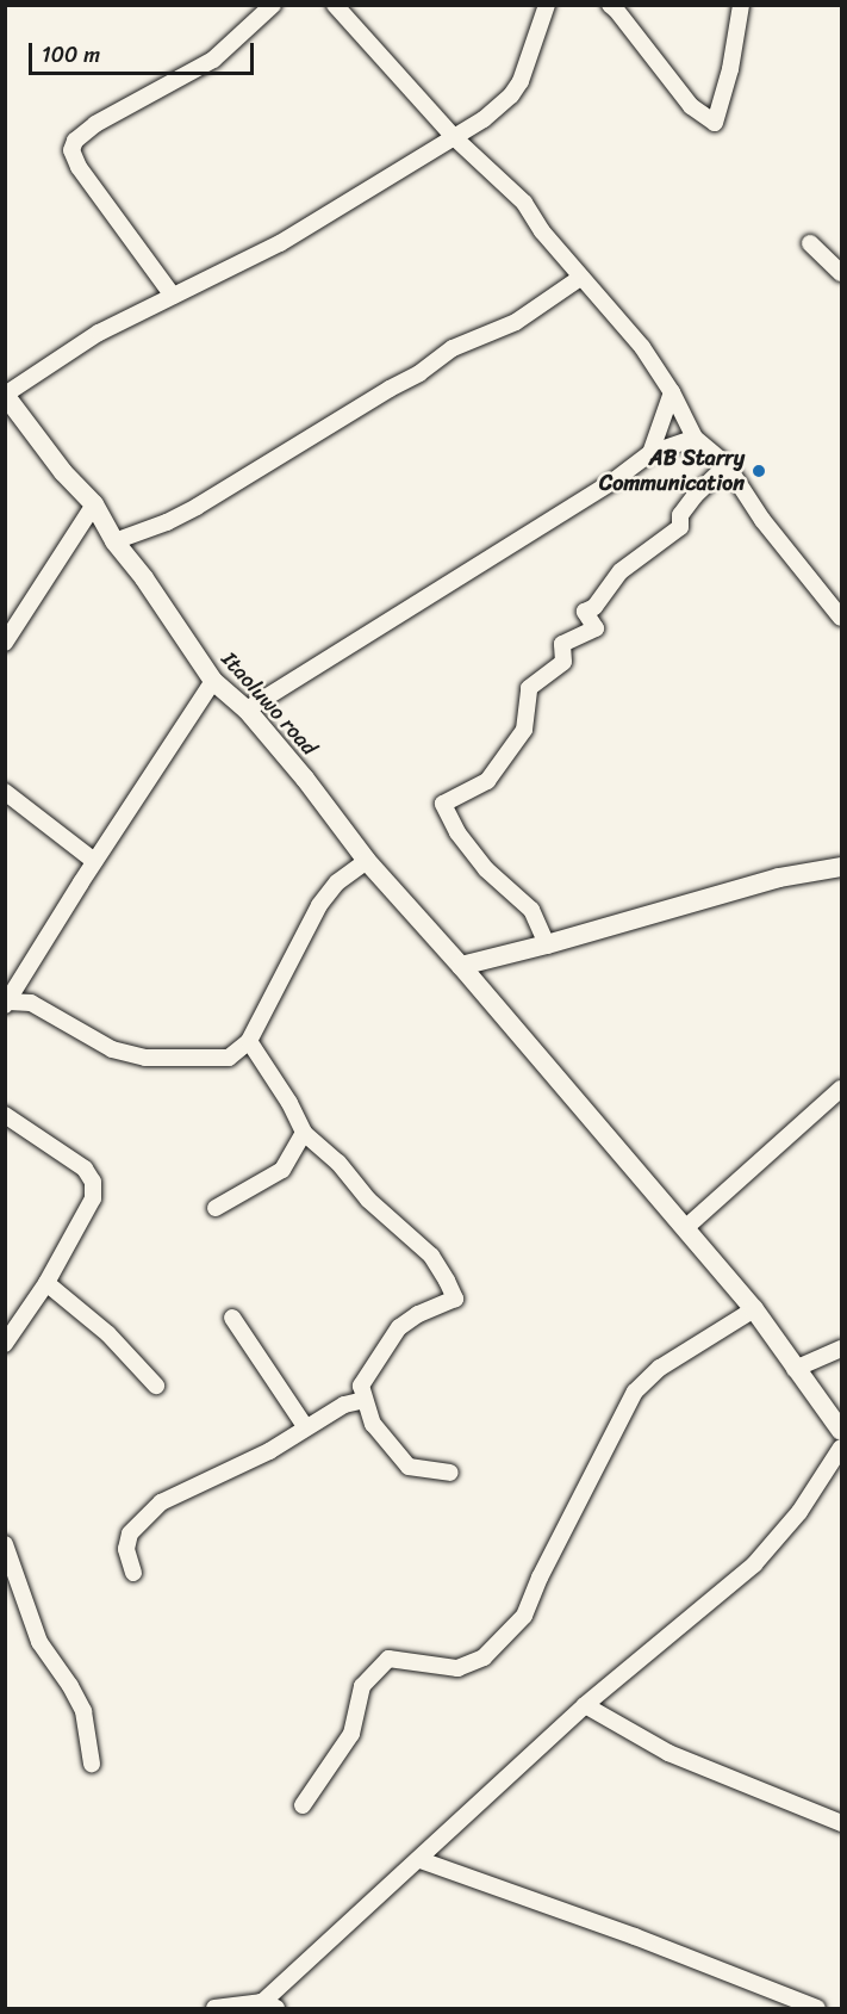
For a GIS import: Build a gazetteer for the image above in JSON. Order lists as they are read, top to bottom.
{
  "streets": {
    "street": ["Itaoluwo road"]
  },
  "places": ["AB Starry Communication"],
  "scale_bar": "100 m"
}
